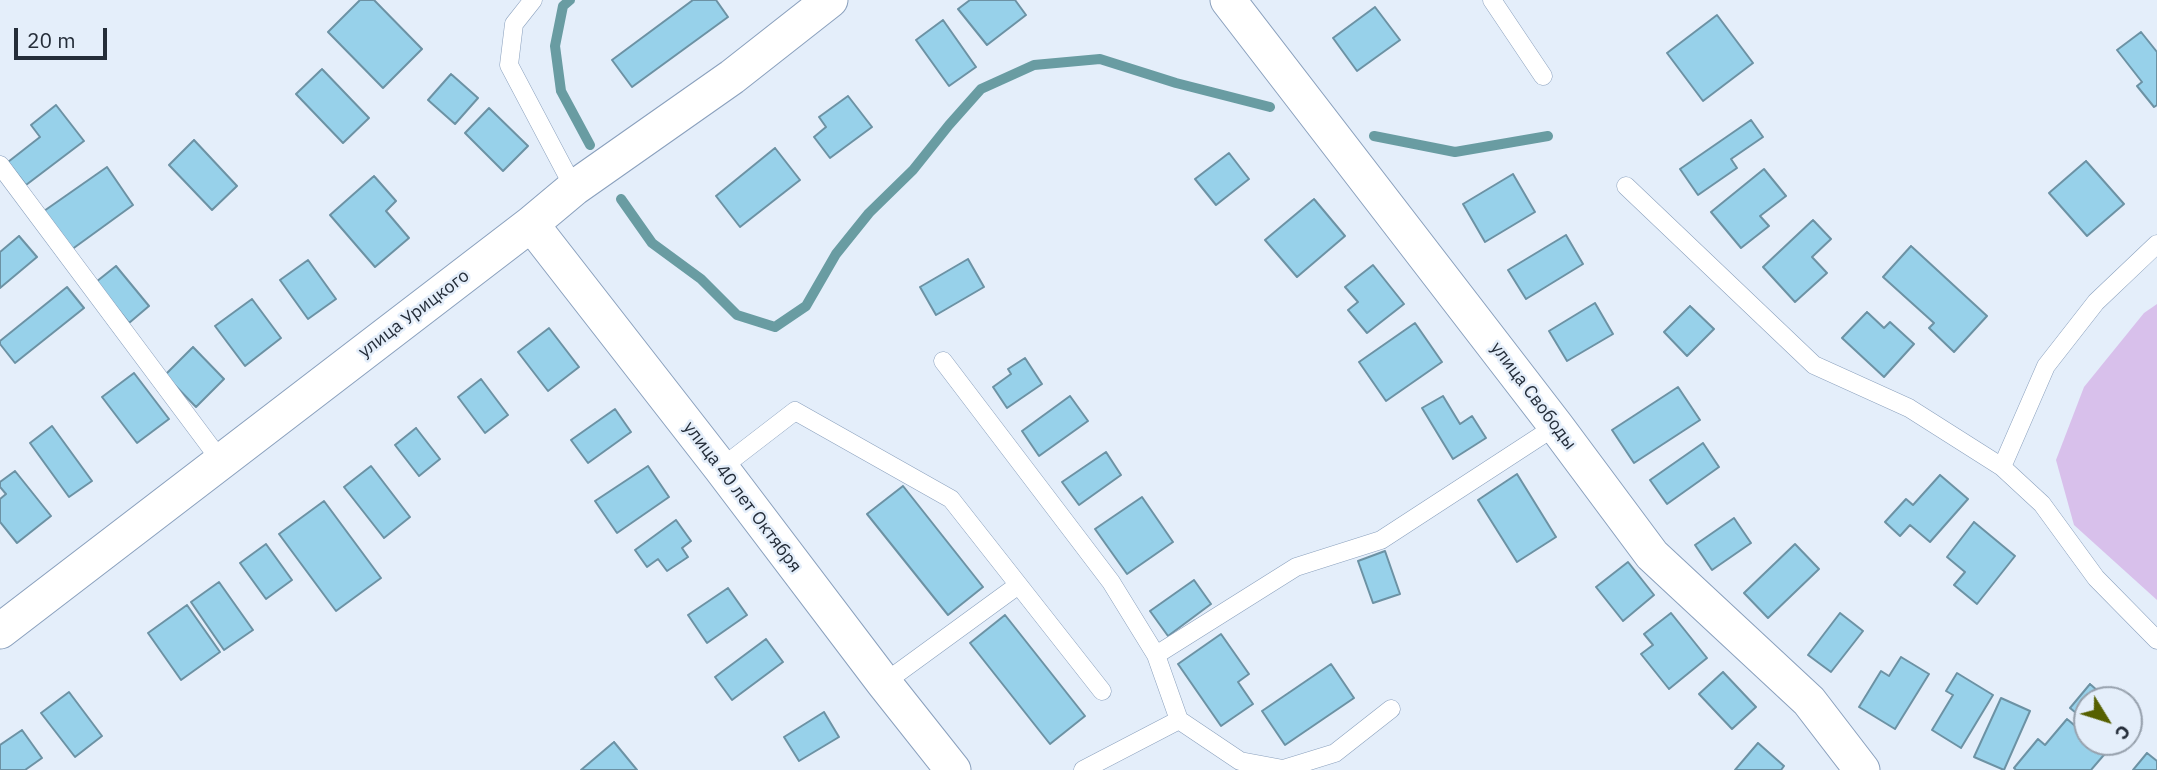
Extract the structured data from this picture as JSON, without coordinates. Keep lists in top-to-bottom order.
{
  "streets": {
    "street": ["улица Урицкого", "улица Свободы", "улица 40 лет Октября"]
  },
  "crossings": [
    ["улица Урицкого", "улица 40 лет Октября"]
  ],
  "scale_bar": "20 m",
  "north": "bottom right"
}
